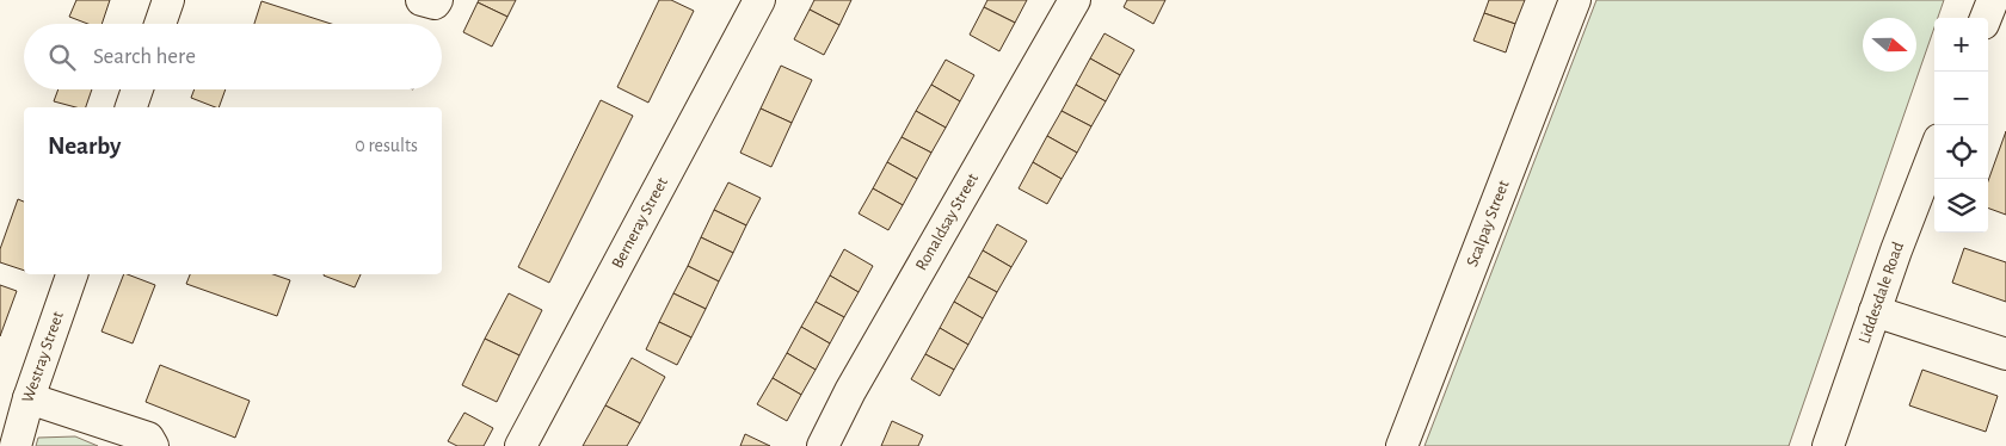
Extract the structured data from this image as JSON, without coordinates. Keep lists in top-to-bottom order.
{
  "streets": {
    "street": [
      "Ronaldsay Street",
      "Berneray Street",
      "Scalpay Street",
      "Liddesdale Road",
      "Westray Street"
    ]
  },
  "north": "right",
  "page": {
    "map_buttons": ["+", "−"],
    "search": "Search here",
    "heading": ["Nearby", "0 results"]
  }
}
